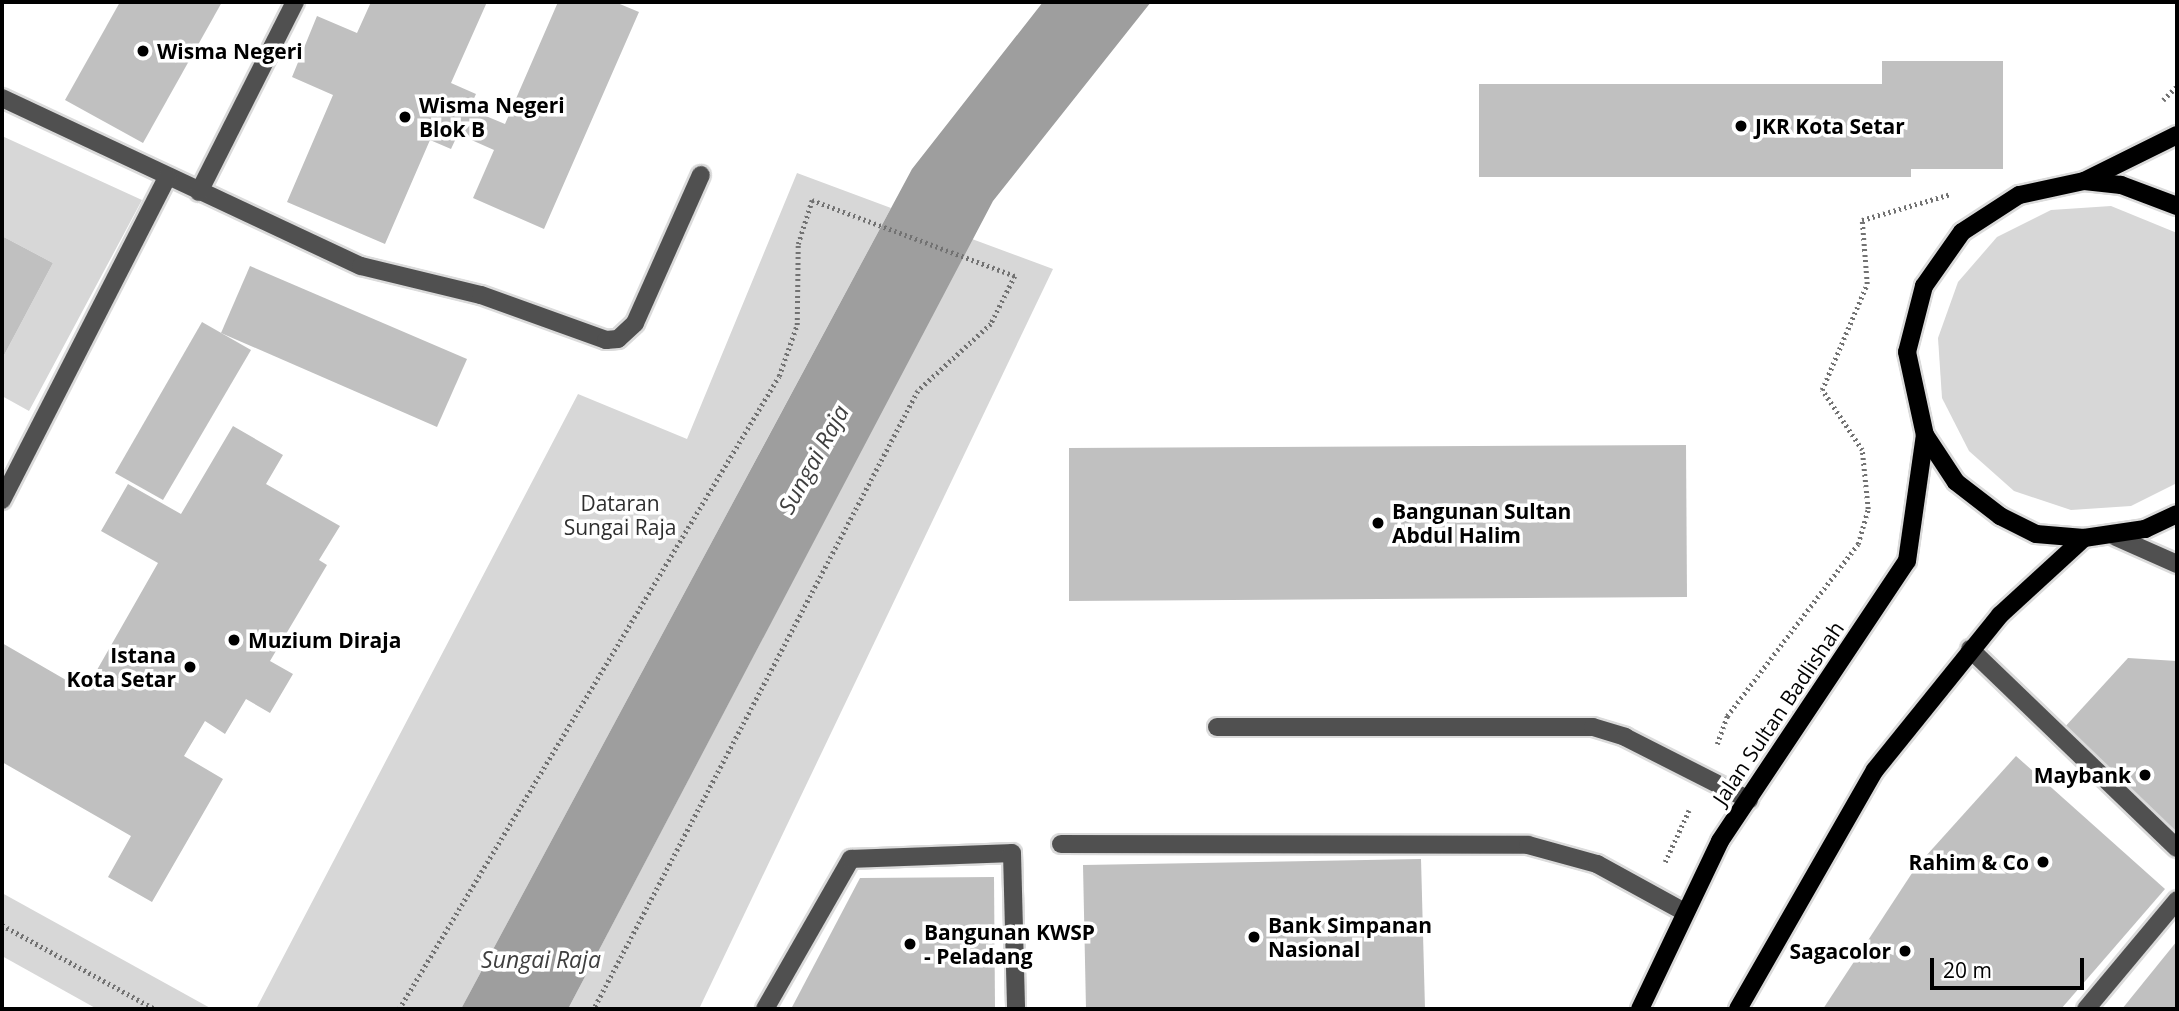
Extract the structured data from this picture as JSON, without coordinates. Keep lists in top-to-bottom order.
{
  "streets": {
    "main road": ["Jalan Sultan Badlishah"]
  },
  "water": ["Sungai Raja"],
  "parks": ["Dataran Sungai Raja"],
  "places": [
    "Wisma Negeri",
    "Wisma Negeri Blok B",
    "JKR Kota Setar",
    "Bangunan Sultan Abdul Halim",
    "Muzium Diraja",
    "Istana Kota Setar",
    "Maybank",
    "Rahim & Co",
    "Bank Simpanan Nasional",
    "Bangunan KWSP - Peladang",
    "Sagacolor"
  ],
  "scale_bar": "20 m"
}
